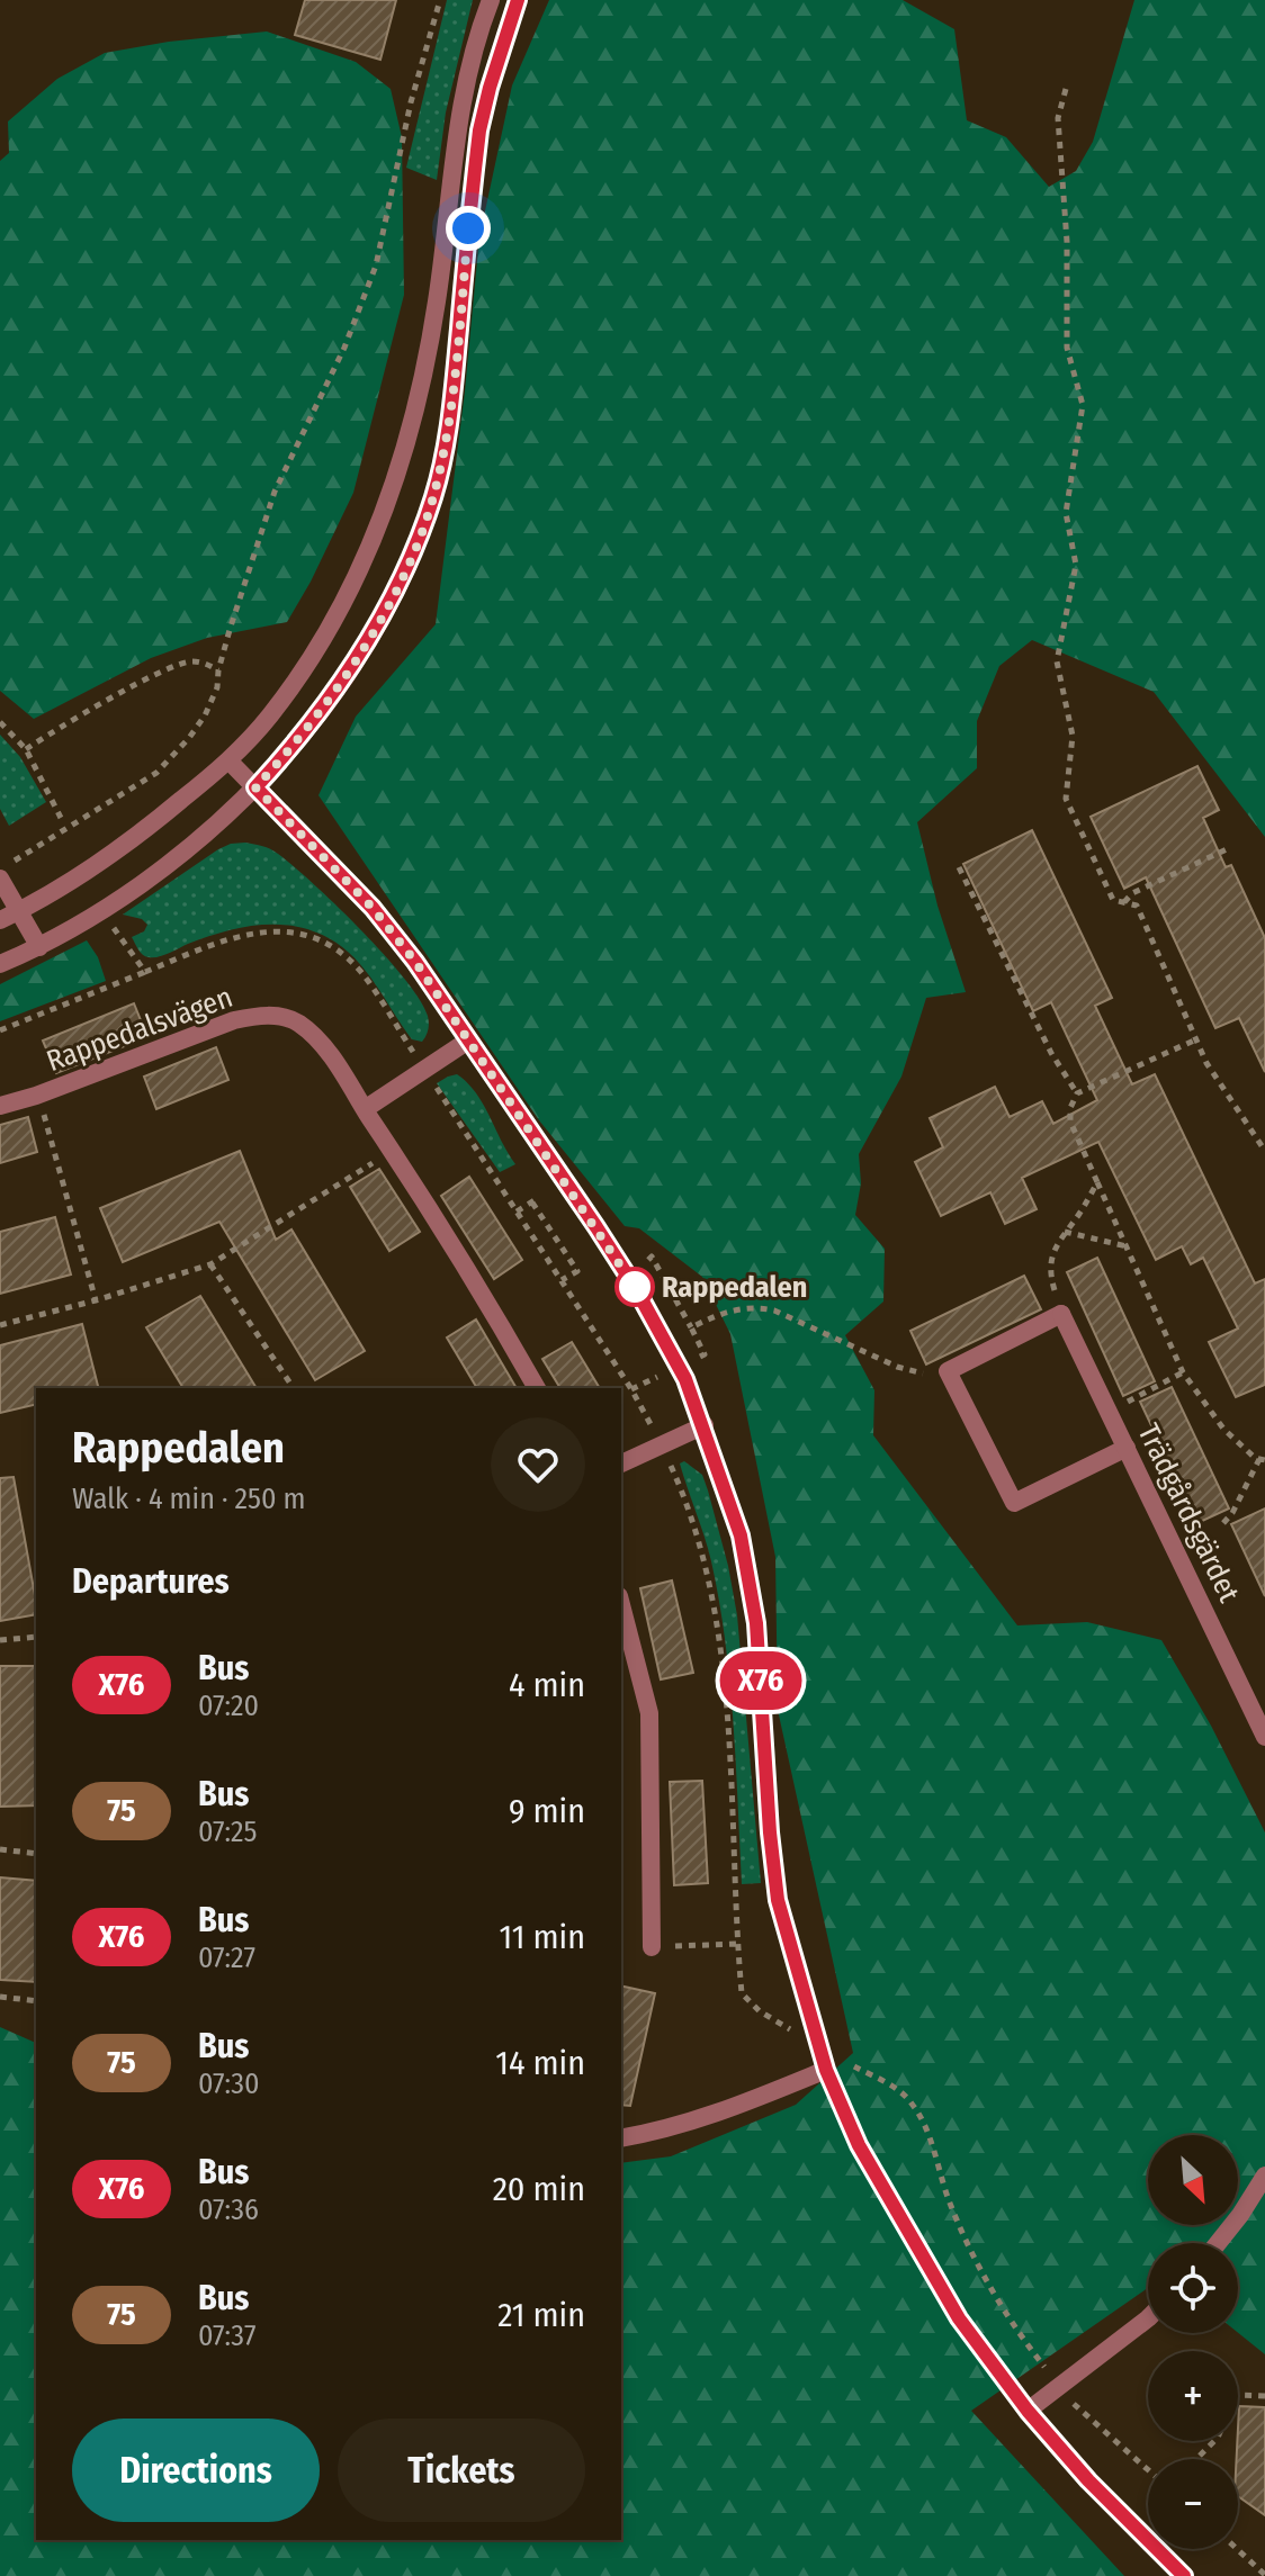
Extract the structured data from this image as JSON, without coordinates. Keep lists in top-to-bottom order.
{
  "streets": {
    "street": ["Rappedalsvägen", "Trädgårdsgärdet"]
  },
  "places": ["Rappedalen"],
  "lines": ["bus line X76"],
  "north": "bottom right",
  "page": {
    "on_map": "X76",
    "heading": [
      ["Rappedalen", "Walk · 4 min · 250 m"],
      "Departures"
    ],
    "list": [
      {
        "mark": "X76",
        "name": "Bus",
        "note": "07:20",
        "value": "4 min"
      },
      {
        "mark": "75",
        "name": "Bus",
        "note": "07:25",
        "value": "9 min"
      },
      {
        "mark": "X76",
        "name": "Bus",
        "note": "07:27",
        "value": "11 min"
      },
      {
        "mark": "75",
        "name": "Bus",
        "note": "07:30",
        "value": "14 min"
      },
      {
        "mark": "X76",
        "name": "Bus",
        "note": "07:36",
        "value": "20 min"
      },
      {
        "mark": "75",
        "name": "Bus",
        "note": "07:37",
        "value": "21 min"
      }
    ],
    "map_buttons": ["+", "−"],
    "buttons": ["Directions", "Tickets"]
  }
}
